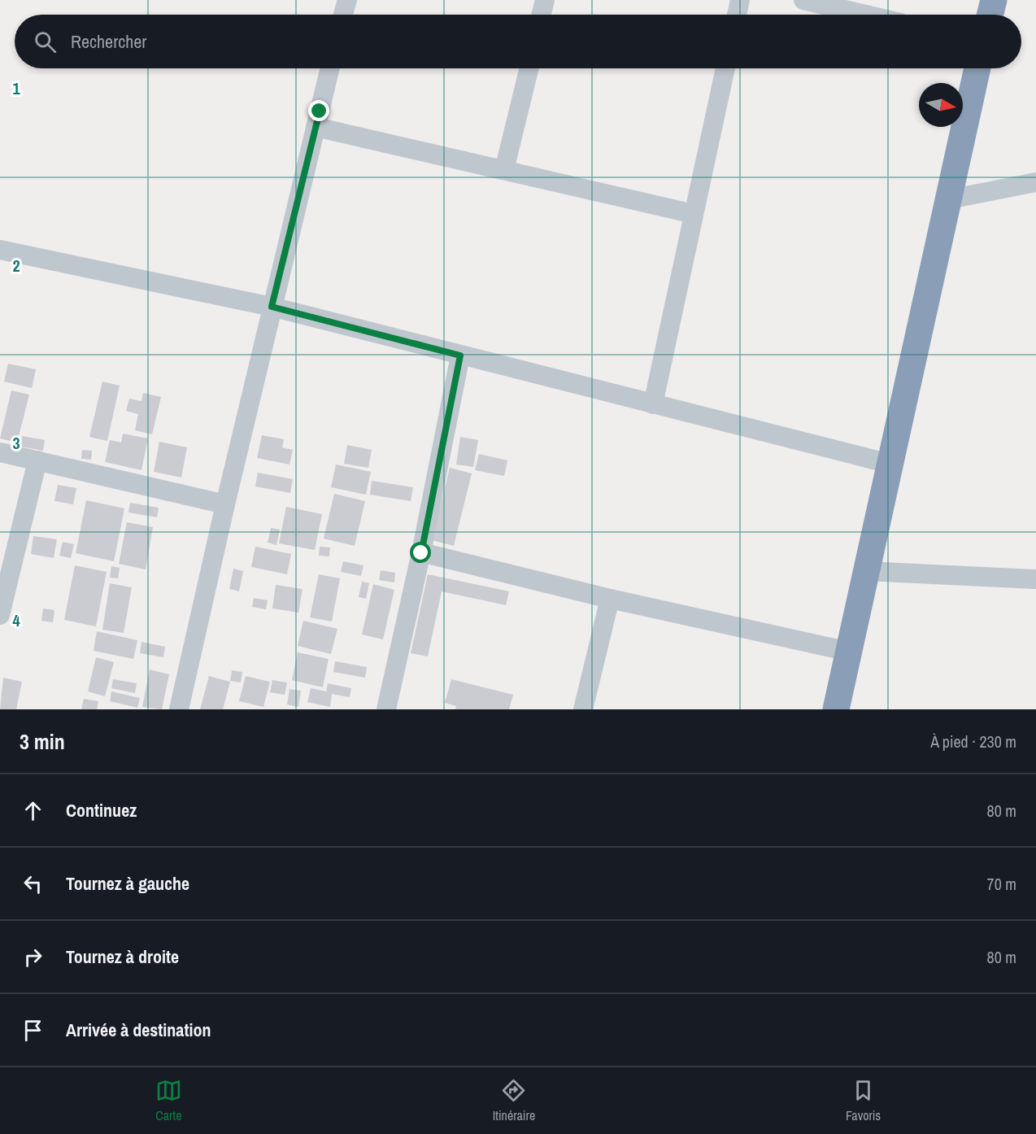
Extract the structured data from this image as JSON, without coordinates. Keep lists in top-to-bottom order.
{
  "north": "right",
  "page": {
    "search": "Rechercher",
    "heading": ["3 min", "À pied · 230 m"],
    "list": [
      ["Continuez", "80 m"],
      ["Tournez à gauche", "70 m"],
      ["Tournez à droite", "80 m"],
      "Arrivée à destination"
    ],
    "nav": ["Carte", "Itinéraire", "Favoris"]
  },
  "grid": {
    "rows": [
      "1",
      "2",
      "3",
      "4"
    ]
  }
}
